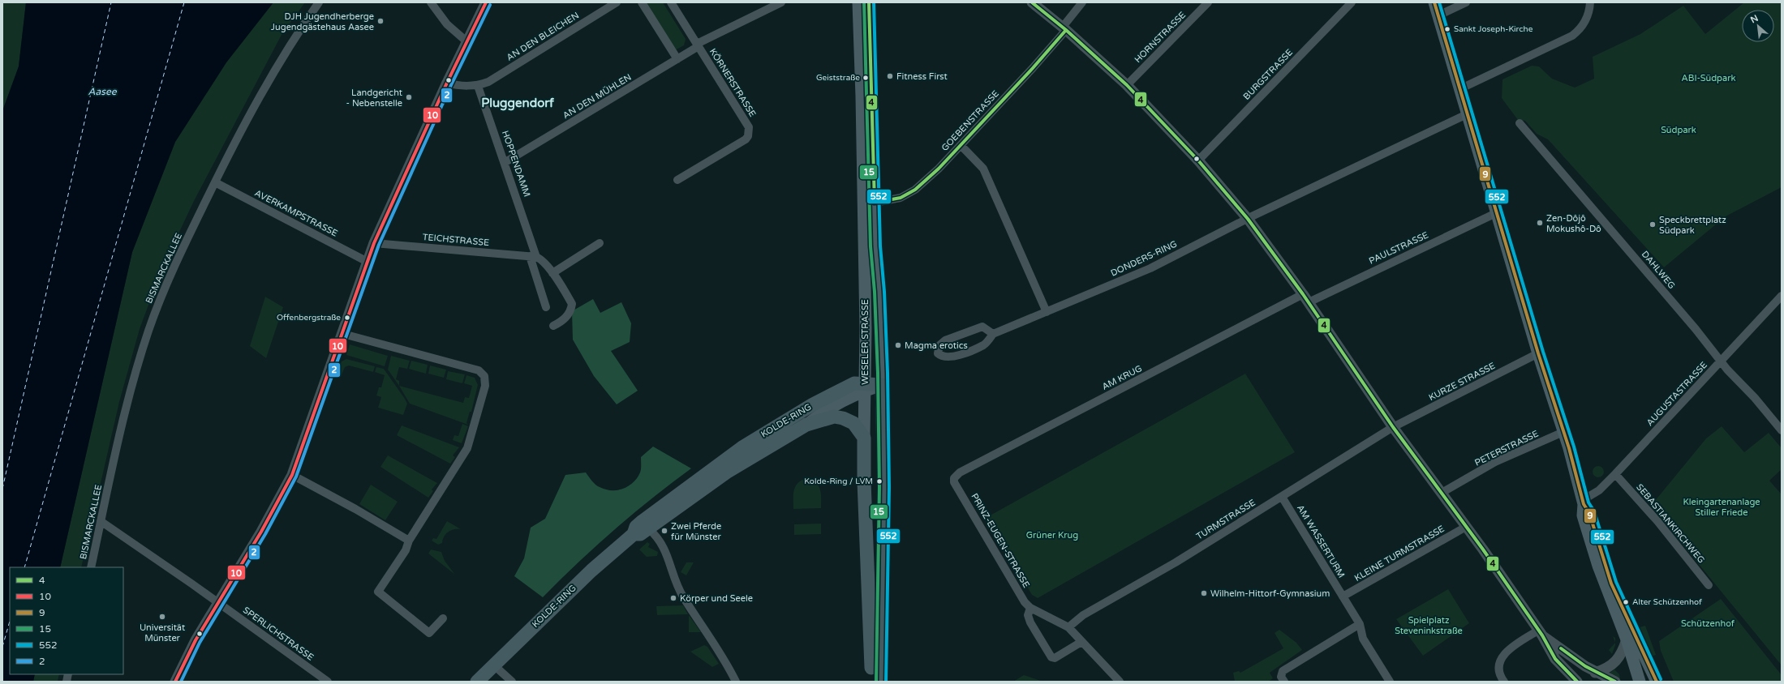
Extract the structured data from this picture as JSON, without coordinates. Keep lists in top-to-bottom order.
{
  "streets": {
    "main road": ["WESELER STRASSE", "KOLDE-RING"],
    "street": [
      "AN DEN BLEICHEN",
      "HORNSTRASSE",
      "BURGSTRASSE",
      "KÖRNERSTRASSE",
      "AN DEN MÜHLEN",
      "GOEBENSTRASSE",
      "HOPPENDAMM",
      "AVERKAMPSTRASSE",
      "TEICHSTRASSE",
      "PAULSTRASSE",
      "DONDERS-RING",
      "BISMARCKALLEE",
      "DAHLWEG",
      "AM KRUG",
      "KURZE STRASSE",
      "AUGUSTASTRASSE",
      "PETERSTRASSE",
      "TURMSTRASSE",
      "SEBASTIANKIRCHWEG",
      "PRINZ-EUGEN-STRASSE",
      "AM WASSERTURM",
      "KLEINE TURMSTRASSE",
      "SPERLICHSTRASSE"
    ]
  },
  "crossings": [
    ["AN DEN BLEICHEN", "HOPPENDAMM"],
    ["KÖRNERSTRASSE", "AN DEN MÜHLEN"],
    ["AN DEN MÜHLEN", "HOPPENDAMM"],
    ["GOEBENSTRASSE", "WESELER STRASSE"],
    ["HOPPENDAMM", "TEICHSTRASSE"],
    ["AVERKAMPSTRASSE", "BISMARCKALLEE"],
    ["PAULSTRASSE", "AM KRUG"],
    ["BISMARCKALLEE", "SPERLICHSTRASSE"],
    ["DAHLWEG", "AUGUSTASTRASSE"],
    ["WESELER STRASSE", "KOLDE-RING"],
    ["AM KRUG", "PRINZ-EUGEN-STRASSE"],
    ["KURZE STRASSE", "TURMSTRASSE"],
    ["AUGUSTASTRASSE", "SEBASTIANKIRCHWEG"],
    ["TURMSTRASSE", "PRINZ-EUGEN-STRASSE"],
    ["TURMSTRASSE", "AM WASSERTURM"],
    ["AM WASSERTURM", "KLEINE TURMSTRASSE"]
  ],
  "districts": ["Pluggendorf"],
  "water": ["Aasee"],
  "parks": [
    "ABI-Südpark",
    "Südpark",
    "Kleingartenanlage Stiller Friede",
    "Grüner Krug",
    "Spielplatz Steveninkstraße",
    "Schützenhof"
  ],
  "places": [
    "DJH Jugendherberge Jugendgästehaus Aasee",
    "Sankt Joseph-Kirche",
    "Fitness First",
    "Geiststraße",
    "Landgericht - Nebenstelle",
    "Zen-Dôjô Mokushô-Dô",
    "Speckbrettplatz Südpark",
    "Offenbergstraße",
    "Magma erotics",
    "Kolde-Ring / LVM",
    "Zwei Pferde für Münster",
    "Wilhelm-Hittorf-Gymnasium",
    "Körper und Seele",
    "Alter Schützenhof",
    "Universität Münster"
  ],
  "lines": [
    "transit line 4",
    "transit line 10",
    "transit line 9",
    "transit line 15",
    "transit line 552",
    "transit line 2"
  ],
  "legend": [
    "4",
    "10",
    "9",
    "15",
    "552",
    "2"
  ],
  "north": "top left"
}
